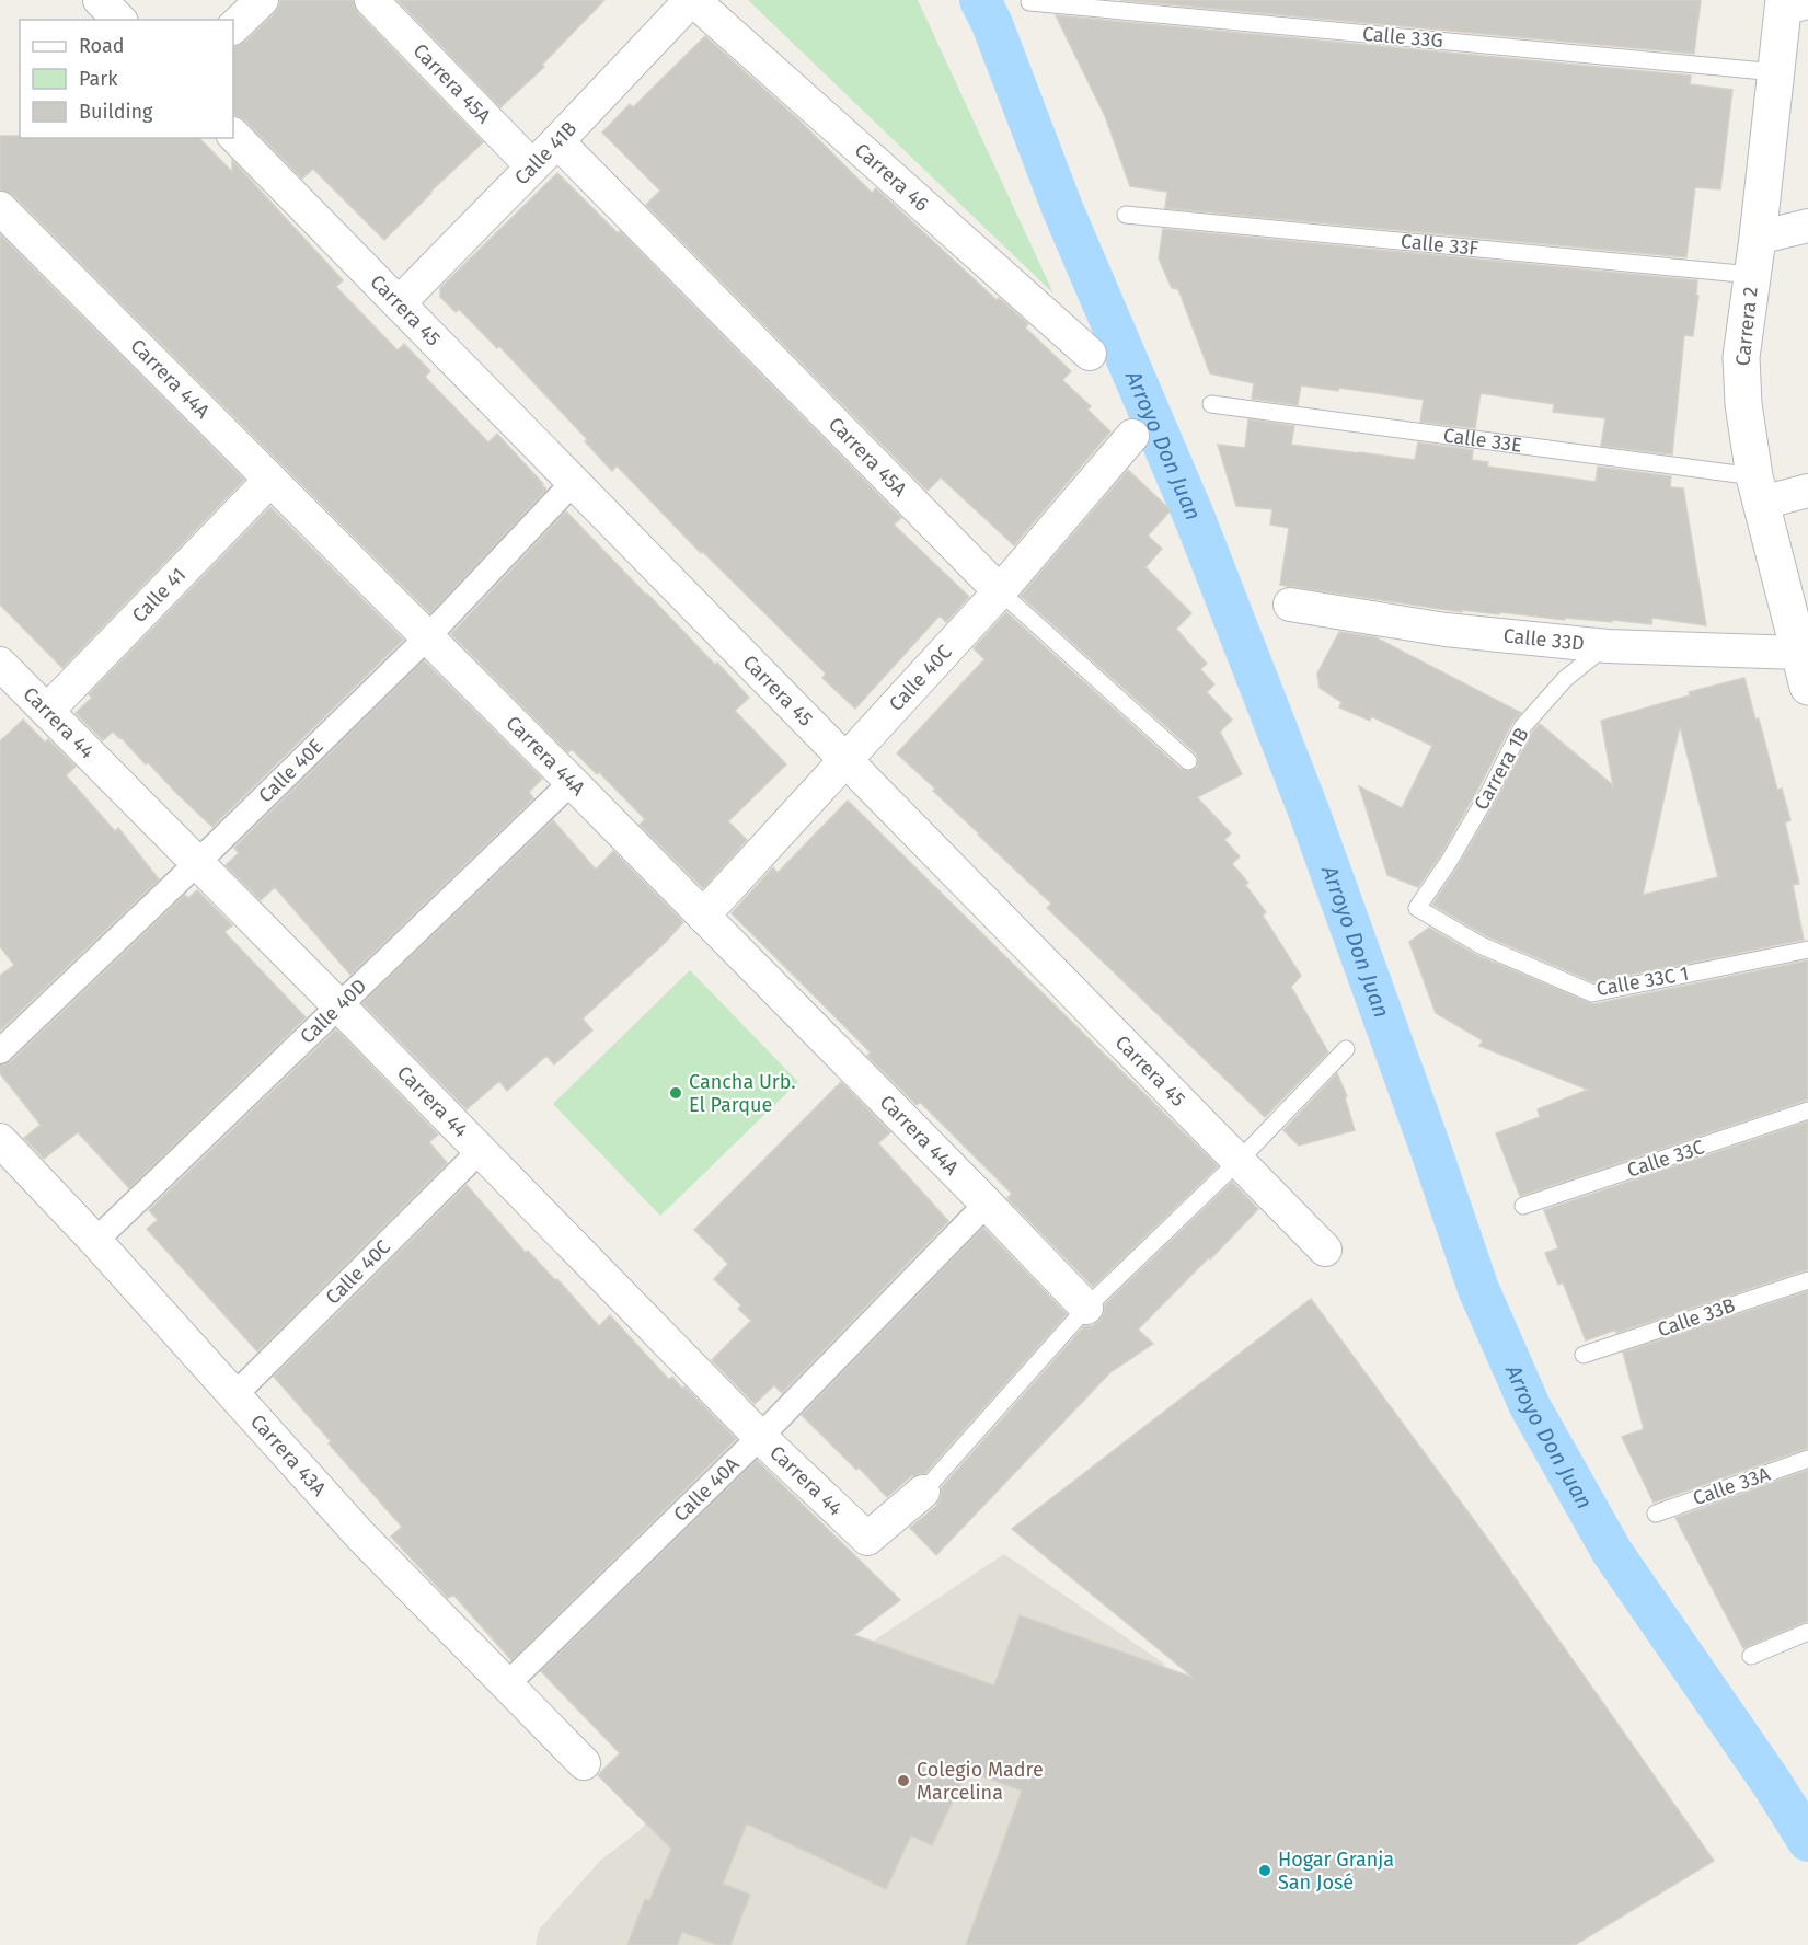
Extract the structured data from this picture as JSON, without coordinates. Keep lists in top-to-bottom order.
{
  "streets": {
    "street": [
      "Carrera 45A",
      "Calle 41B",
      "Carrera 46",
      "Carrera 45",
      "Carrera 2",
      "Carrera 44A",
      "Calle 33E",
      "Calle 41",
      "Calle 33D",
      "Calle 40C",
      "Carrera 44",
      "Calle 40E",
      "Calle 40D",
      "Carrera 43A",
      "Calle 40A"
    ],
    "lane": [
      "Calle 33G",
      "Calle 33F",
      "Carrera 1B",
      "Calle 33C 1",
      "Calle 33C",
      "Calle 33B",
      "Calle 33A"
    ]
  },
  "crossings": [
    ["Calle 33G", "Carrera 2"],
    ["Carrera 45A", "Calle 41B"],
    ["Carrera 45A", "Calle 40C"],
    ["Calle 41B", "Carrera 46"],
    ["Calle 41B", "Carrera 45"],
    ["Calle 33F", "Carrera 2"],
    ["Carrera 45", "Calle 40C"],
    ["Carrera 45", "Calle 40E"],
    ["Carrera 2", "Calle 33E"],
    ["Carrera 2", "Calle 33D"],
    ["Carrera 44A", "Calle 41"],
    ["Carrera 44A", "Calle 40C"],
    ["Carrera 44A", "Calle 40E"],
    ["Carrera 44A", "Calle 40D"],
    ["Carrera 44A", "Calle 40A"],
    ["Calle 41", "Carrera 44"],
    ["Calle 33D", "Carrera 1B"],
    ["Calle 40C", "Carrera 44"],
    ["Calle 40C", "Carrera 43A"],
    ["Carrera 44", "Calle 40E"],
    ["Carrera 44", "Calle 40D"],
    ["Carrera 44", "Calle 40A"],
    ["Carrera 1B", "Calle 33C 1"],
    ["Calle 40D", "Carrera 43A"],
    ["Carrera 43A", "Calle 40A"]
  ],
  "water": ["Arroyo Don Juan"],
  "places": ["Cancha Urb. El Parque", "Colegio Madre Marcelina", "Hogar Granja San José"],
  "legend": ["Road", "Park", "Building"]
}
